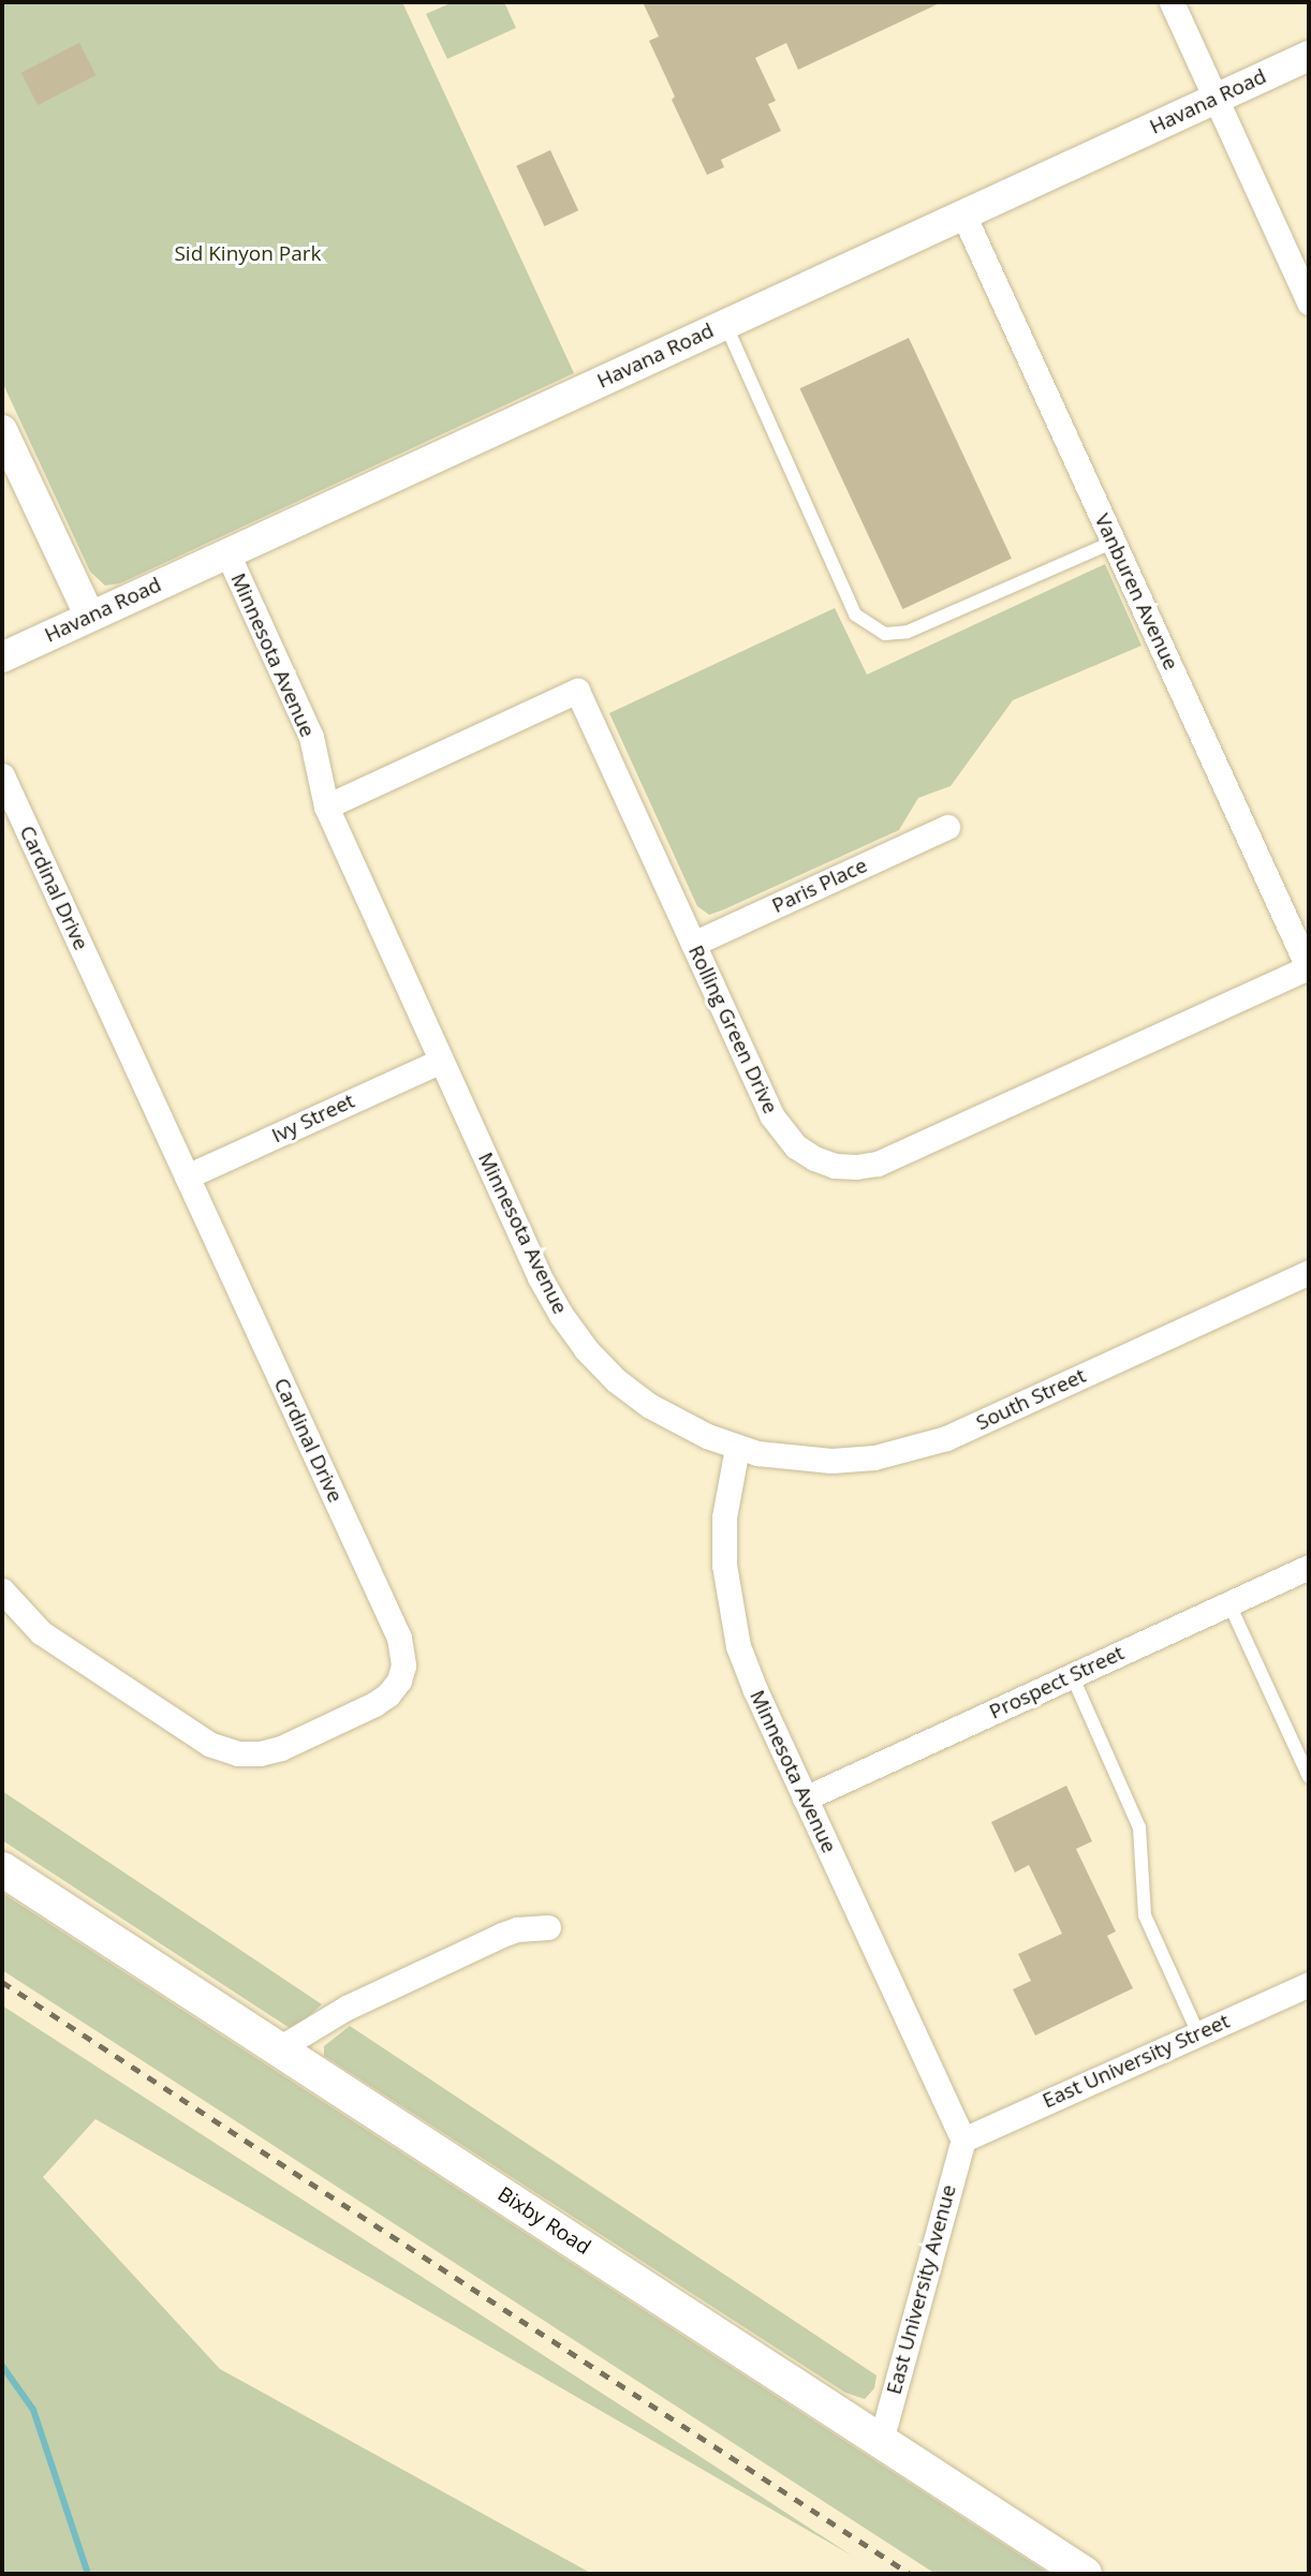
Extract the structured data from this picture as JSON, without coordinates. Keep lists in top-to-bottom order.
{
  "streets": {
    "main road": ["Bixby Road"],
    "street": [
      "Havana Road",
      "Vanburen Avenue",
      "Minnesota Avenue",
      "Paris Place",
      "Cardinal Drive",
      "Rolling Green Drive",
      "Ivy Street",
      "South Street",
      "Prospect Street",
      "East University Street",
      "East University Avenue"
    ]
  },
  "crossings": [
    ["Havana Road", "Vanburen Avenue"],
    ["Havana Road", "Minnesota Avenue"],
    ["Vanburen Avenue", "Rolling Green Drive"],
    ["Minnesota Avenue", "Rolling Green Drive"],
    ["Minnesota Avenue", "Ivy Street"],
    ["Minnesota Avenue", "South Street"],
    ["Minnesota Avenue", "Prospect Street"],
    ["Minnesota Avenue", "East University Street"],
    ["Minnesota Avenue", "East University Avenue"],
    ["Paris Place", "Rolling Green Drive"],
    ["Cardinal Drive", "Ivy Street"],
    ["East University Street", "East University Avenue"],
    ["Bixby Road", "East University Avenue"]
  ],
  "parks": ["Sid Kinyon Park"]
}
